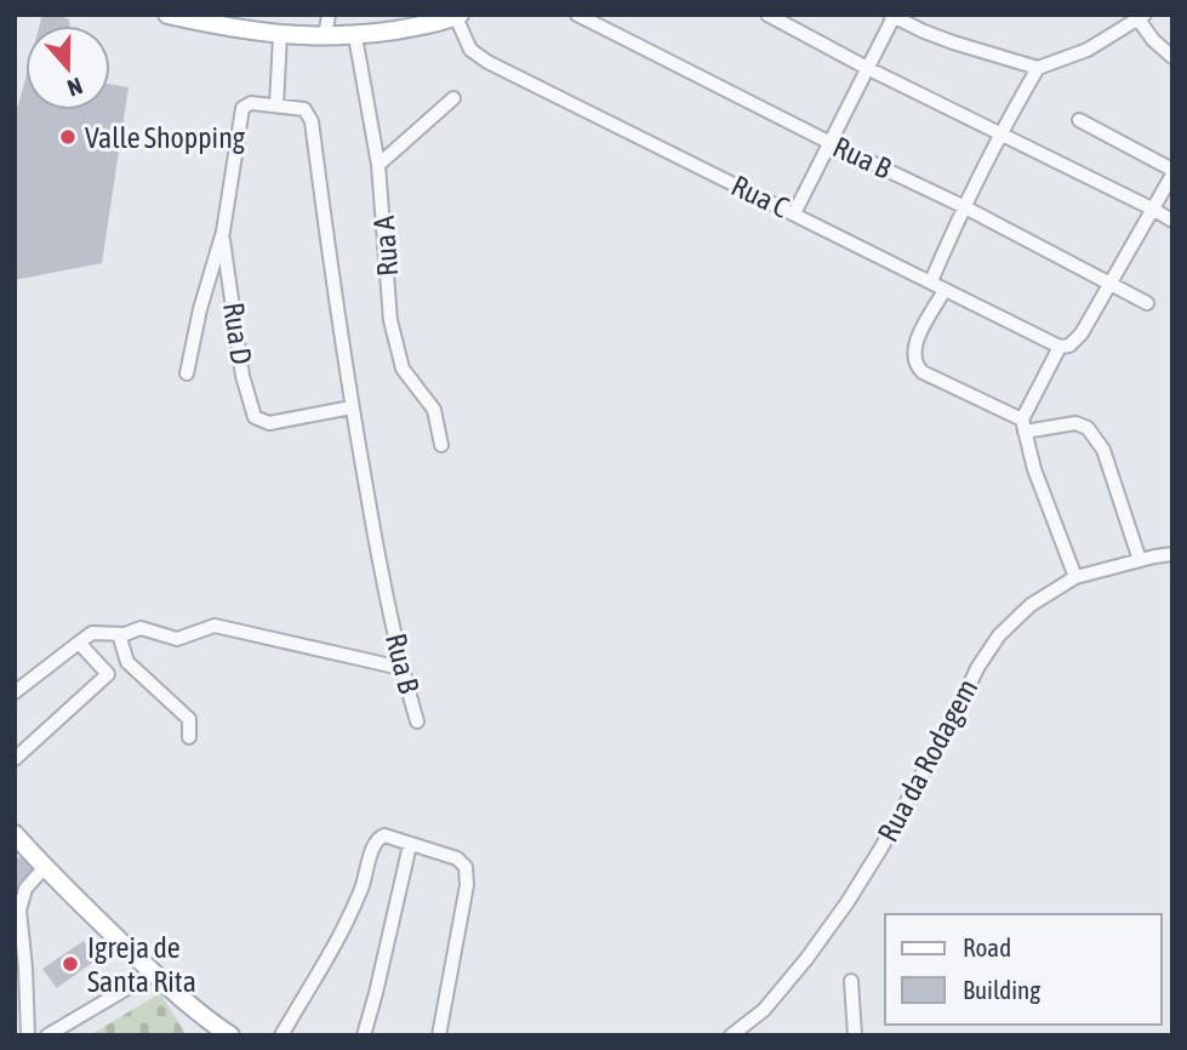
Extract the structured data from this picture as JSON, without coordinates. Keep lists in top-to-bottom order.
{
  "streets": {
    "street": [
      "Rua B",
      "Rua C",
      "Rua A",
      "Rua D",
      "Rua da Rodagem"
    ]
  },
  "crossings": [
    ["Rua B", "Rua D"]
  ],
  "places": ["Valle Shopping", "Igreja de Santa Rita"],
  "legend": ["Road", "Building"],
  "north": "bottom"
}
